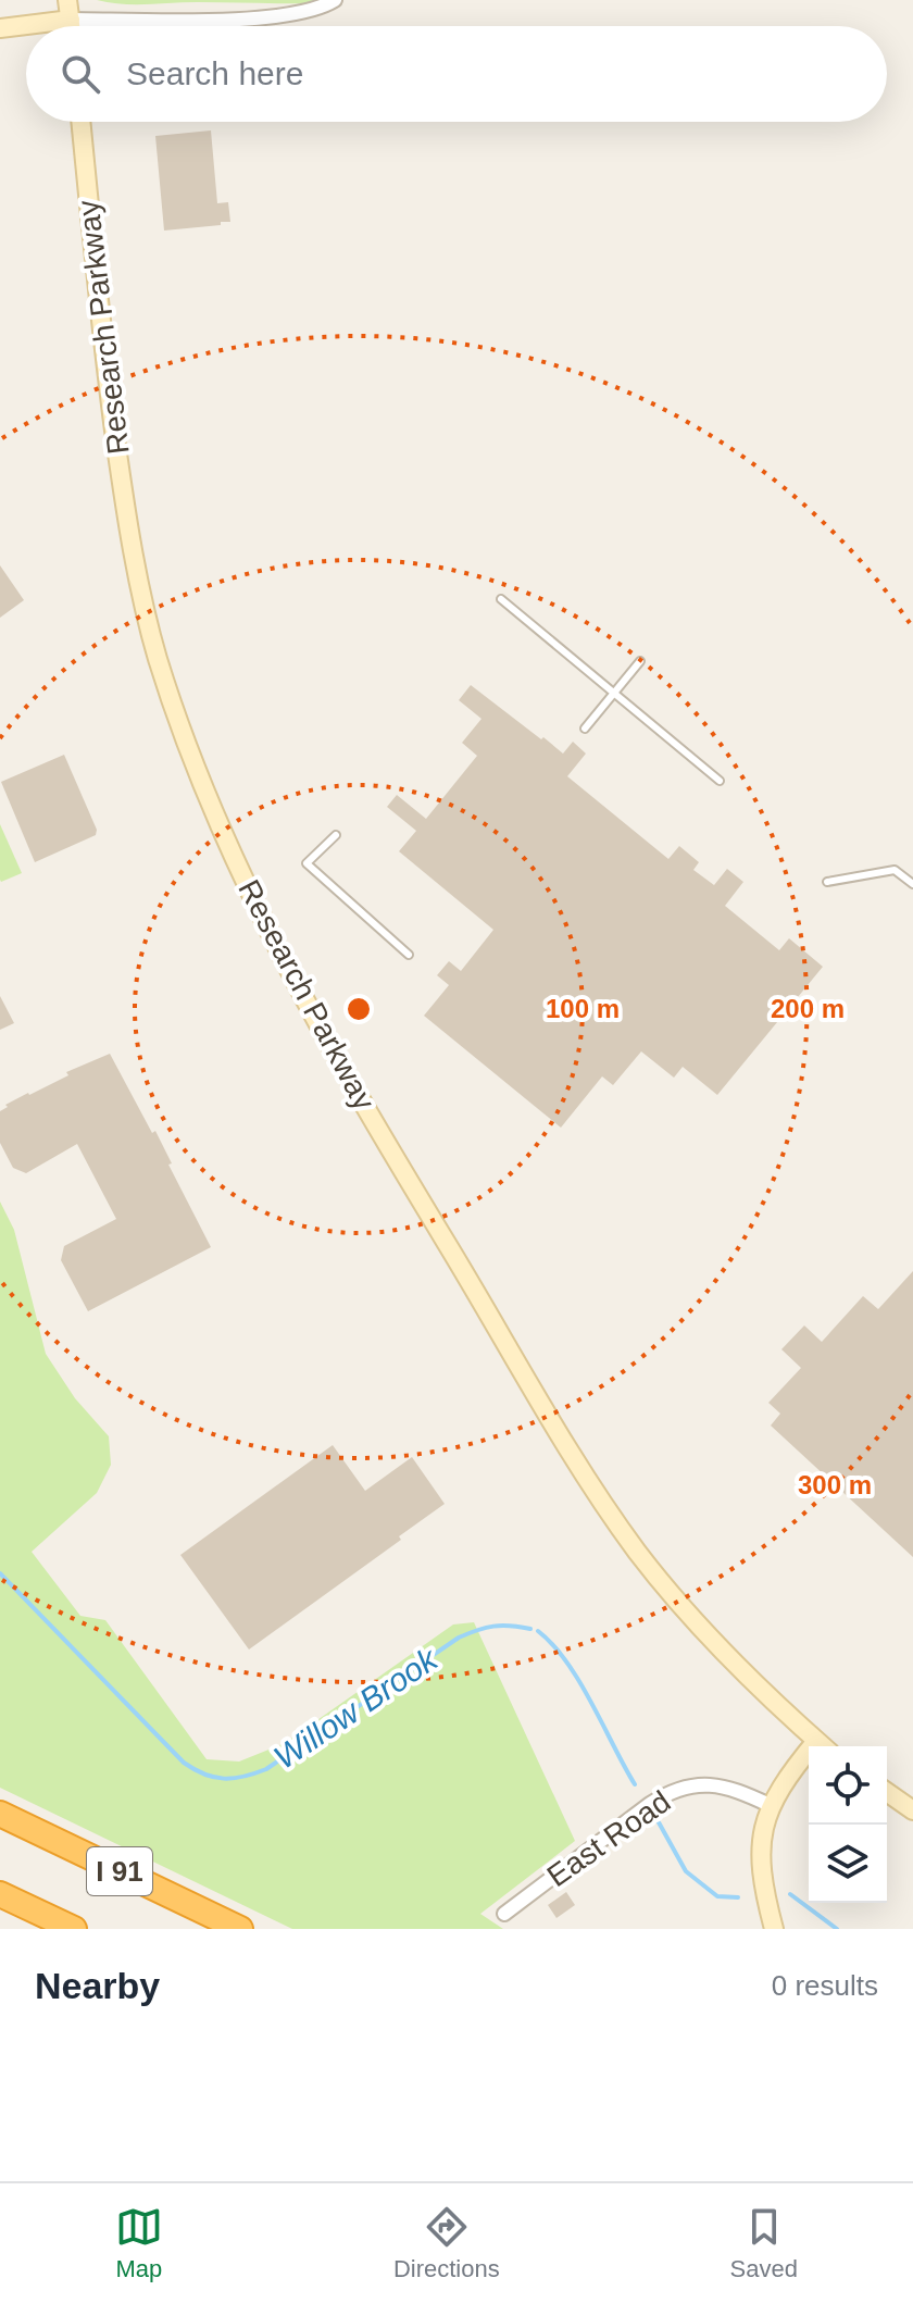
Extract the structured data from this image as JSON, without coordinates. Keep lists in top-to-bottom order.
{
  "streets": {
    "highway": ["I 91"],
    "main road": ["Research Parkway"],
    "street": ["East Road"]
  },
  "water": ["Willow Brook"],
  "page": {
    "search": "Search here",
    "heading": ["Nearby", "0 results"],
    "nav": ["Map", "Directions", "Saved"]
  },
  "rings": ["100 m", "200 m", "300 m"]
}
